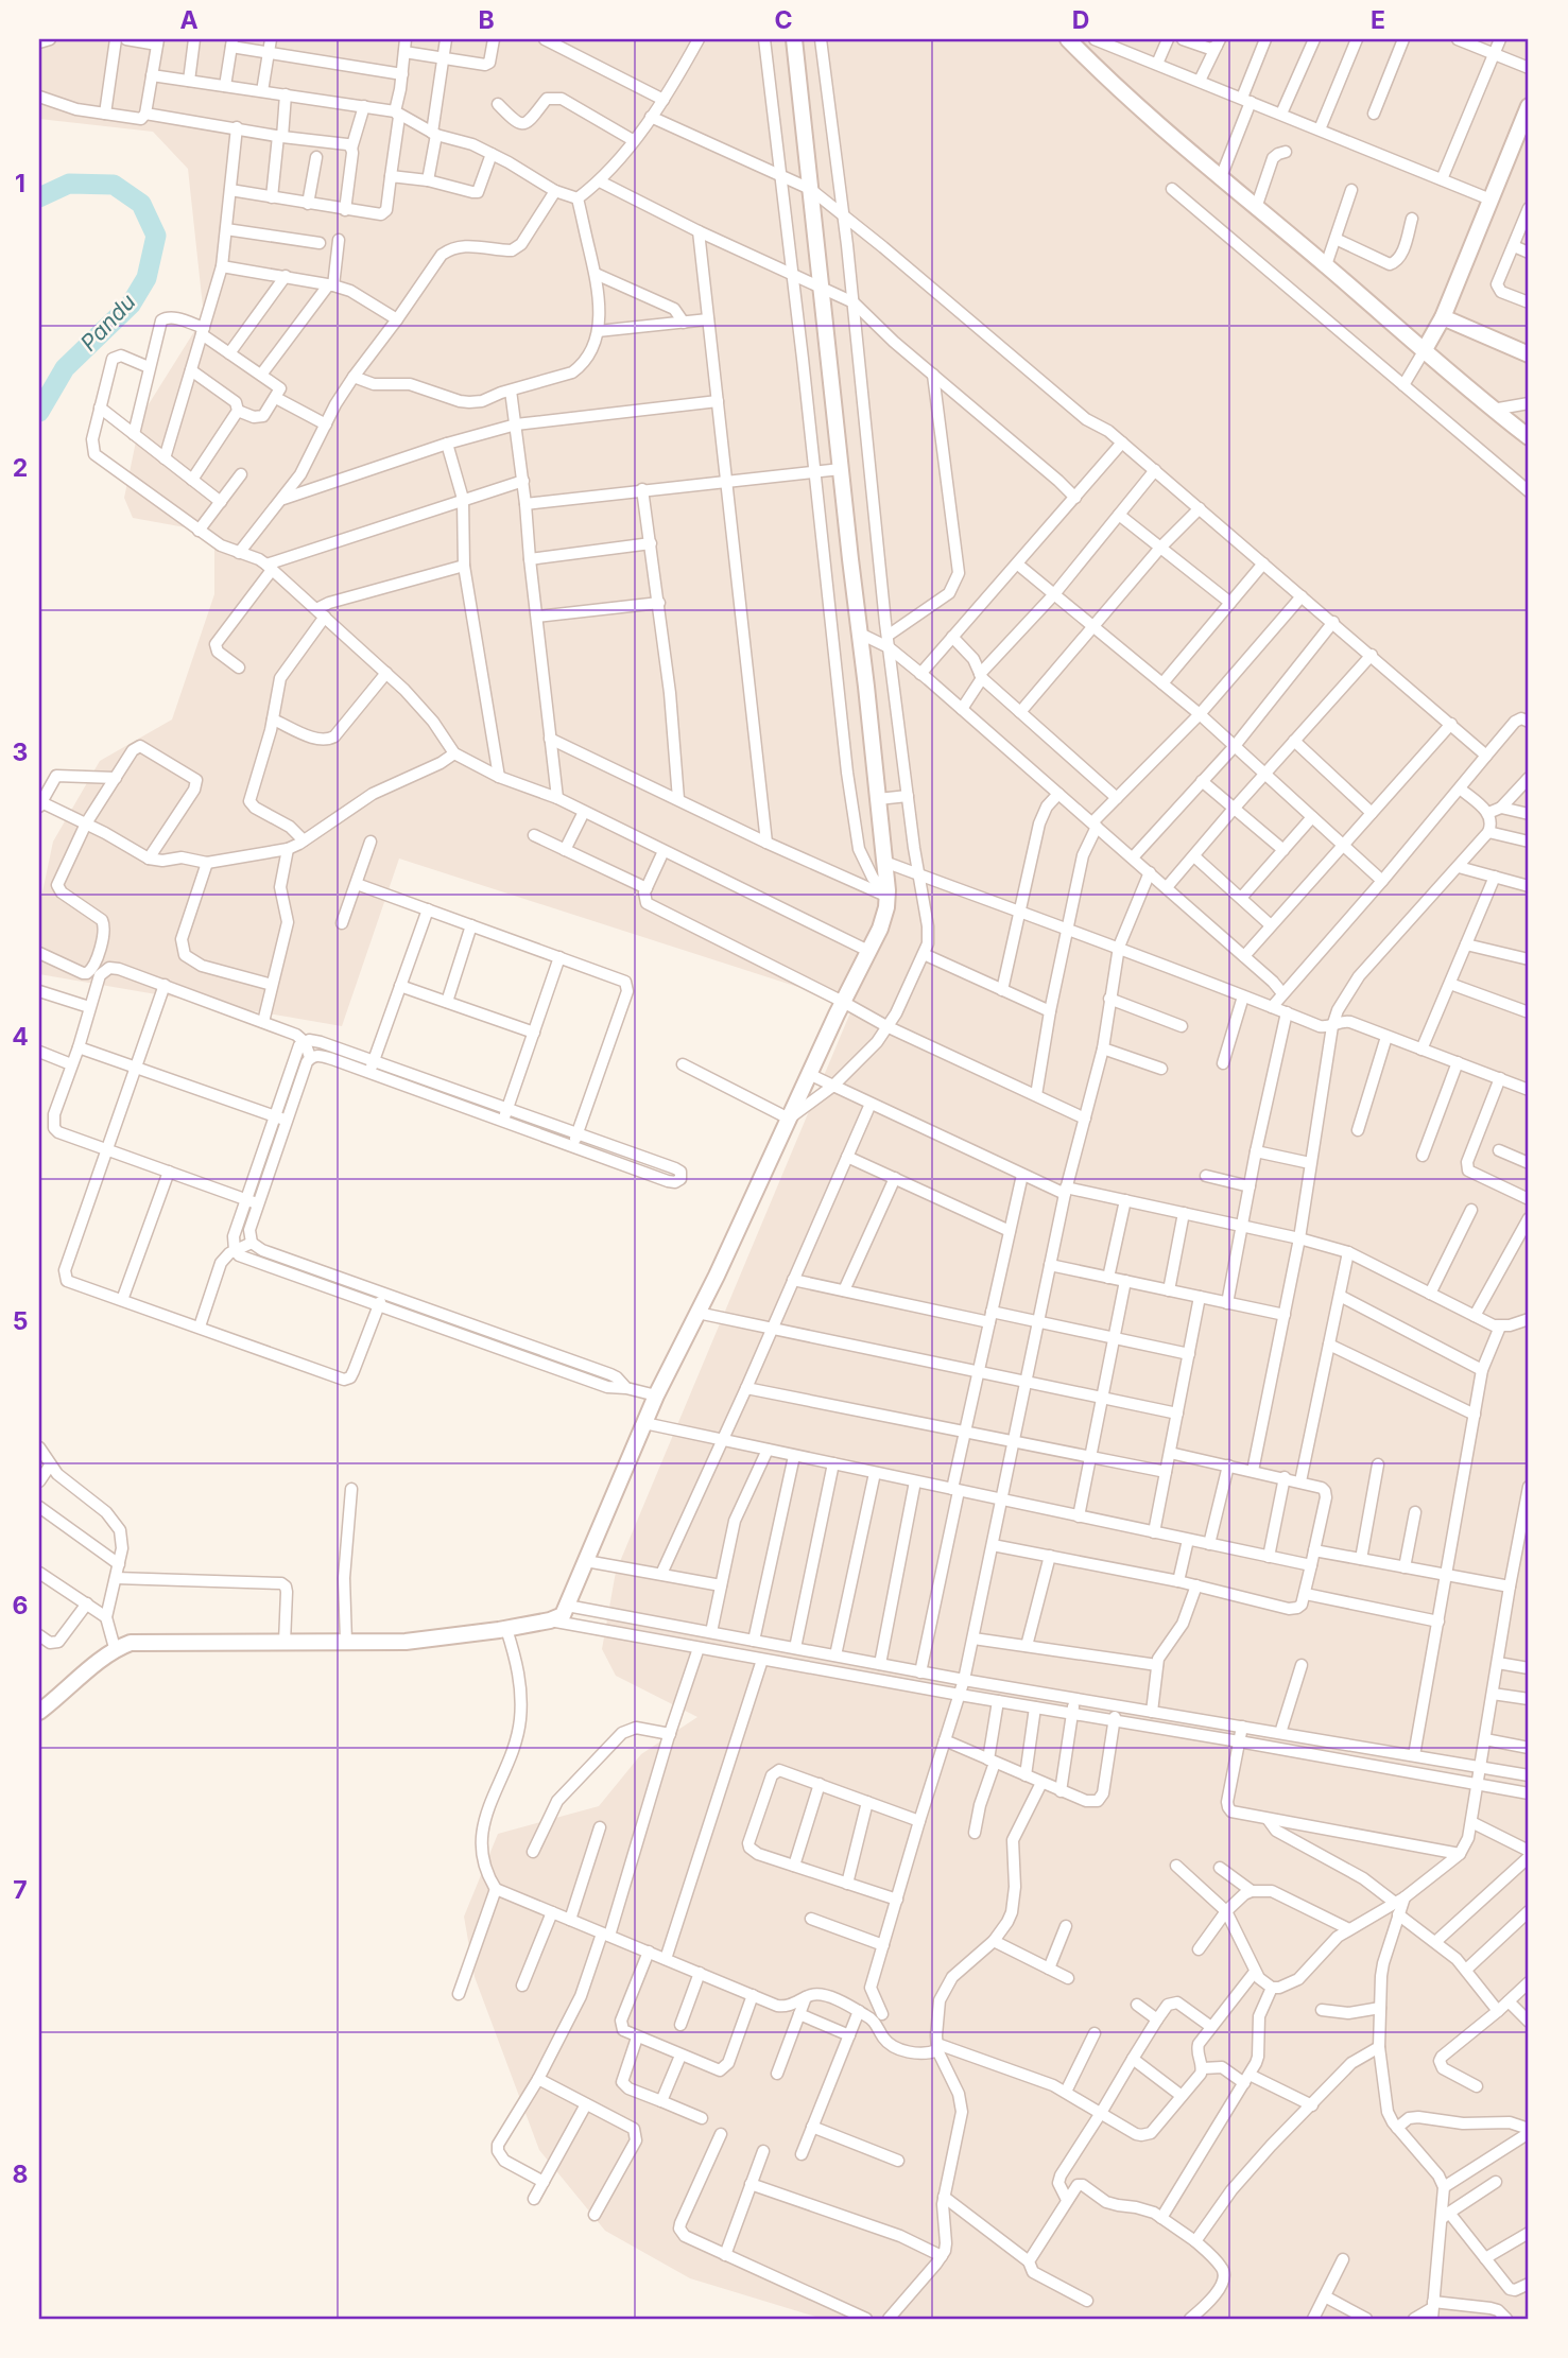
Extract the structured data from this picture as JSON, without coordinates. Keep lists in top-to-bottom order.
{
  "water": ["Pandu"],
  "grid": {
    "columns": [
      "A",
      "B",
      "C",
      "D",
      "E"
    ],
    "rows": [
      "1",
      "2",
      "3",
      "4",
      "5",
      "6",
      "7",
      "8"
    ]
  }
}
